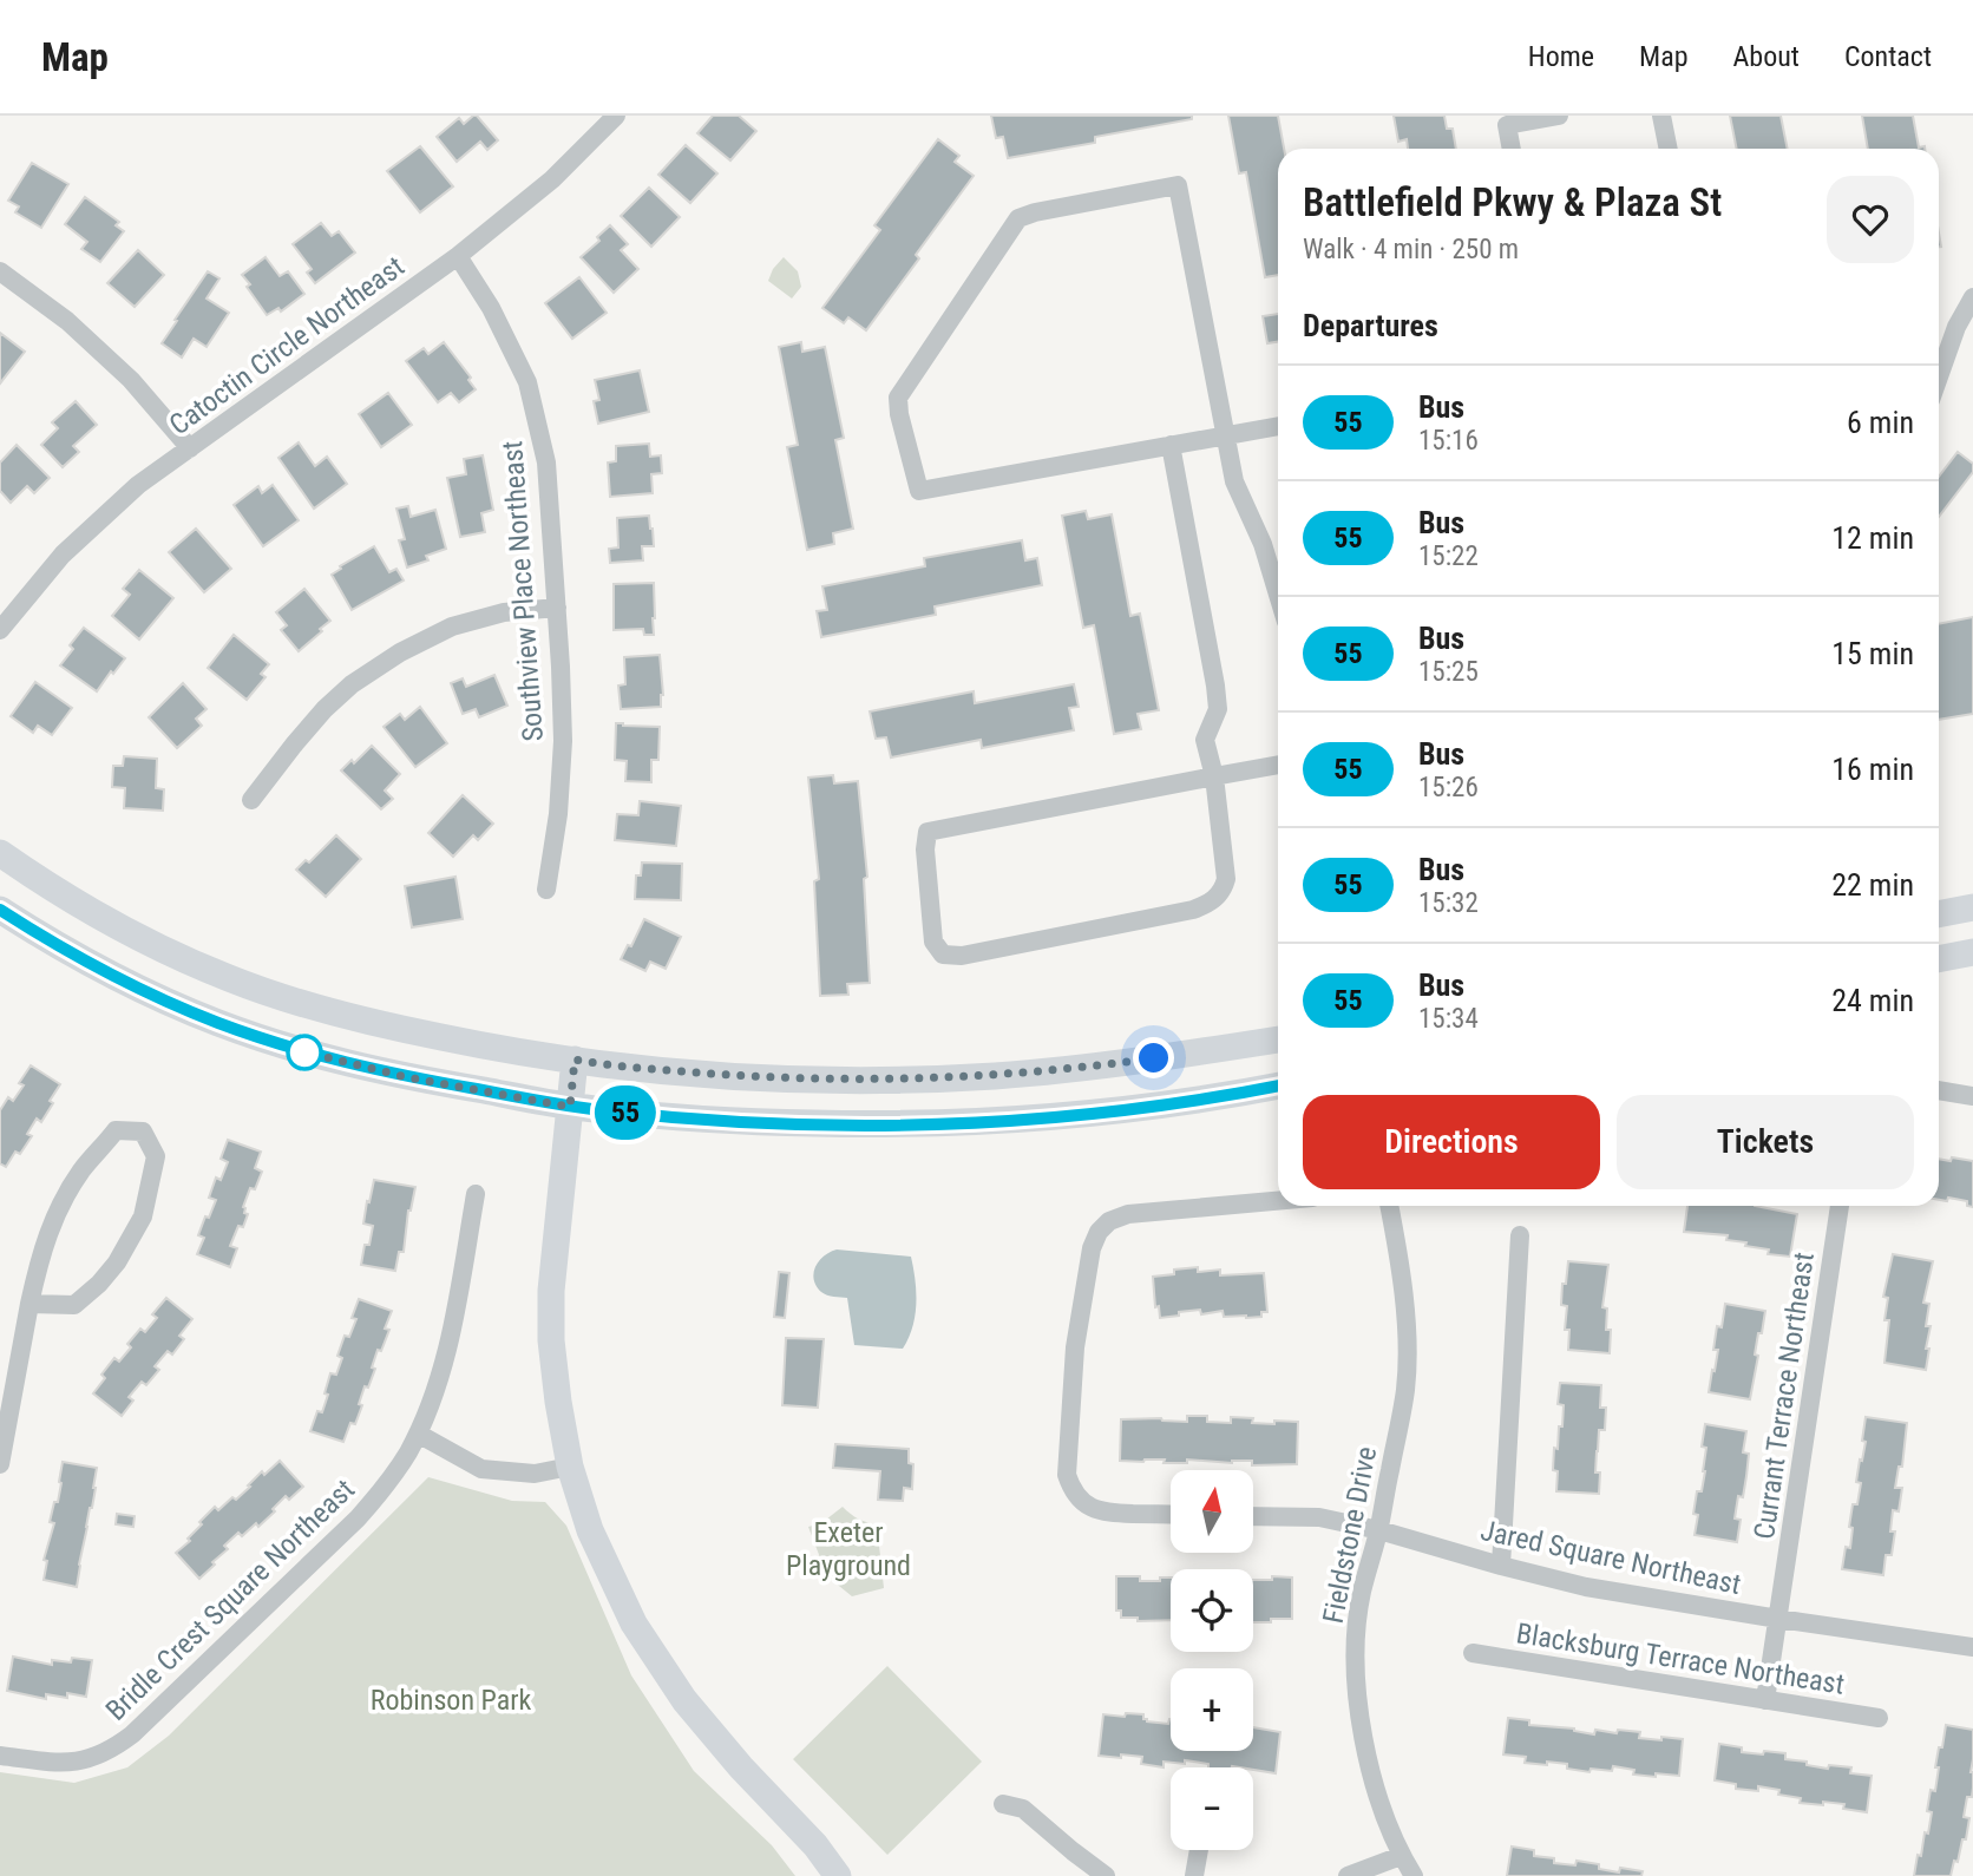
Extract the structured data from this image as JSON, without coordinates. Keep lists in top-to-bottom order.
{
  "streets": {
    "street": [
      "Catoctin Circle Northeast",
      "Southview Place Northeast",
      "Currant Terrace Northeast",
      "Fieldstone Drive",
      "Jared Square Northeast",
      "Bridle Crest Square Northeast",
      "Blacksburg Terrace Northeast"
    ]
  },
  "crossings": [
    ["Catoctin Circle Northeast", "Southview Place Northeast"],
    ["Currant Terrace Northeast", "Jared Square Northeast"],
    ["Currant Terrace Northeast", "Blacksburg Terrace Northeast"],
    ["Fieldstone Drive", "Jared Square Northeast"]
  ],
  "parks": ["Exeter Playground", "Robinson Park"],
  "lines": ["bus line 55"],
  "north": "top",
  "page": {
    "header": "Map",
    "nav": [
      "Home",
      "Map",
      "About",
      "Contact"
    ],
    "on_map": "55",
    "heading": [
      ["Battlefield Pkwy & Plaza St", "Walk · 4 min · 250 m"],
      "Departures"
    ],
    "list": [
      {
        "mark": "55",
        "name": "Bus",
        "note": "15:16",
        "value": "6 min"
      },
      {
        "mark": "55",
        "name": "Bus",
        "note": "15:22",
        "value": "12 min"
      },
      {
        "mark": "55",
        "name": "Bus",
        "note": "15:25",
        "value": "15 min"
      },
      {
        "mark": "55",
        "name": "Bus",
        "note": "15:26",
        "value": "16 min"
      },
      {
        "mark": "55",
        "name": "Bus",
        "note": "15:32",
        "value": "22 min"
      },
      {
        "mark": "55",
        "name": "Bus",
        "note": "15:34",
        "value": "24 min"
      }
    ],
    "buttons": ["Directions", "Tickets"],
    "map_buttons": ["+", "−"]
  }
}
